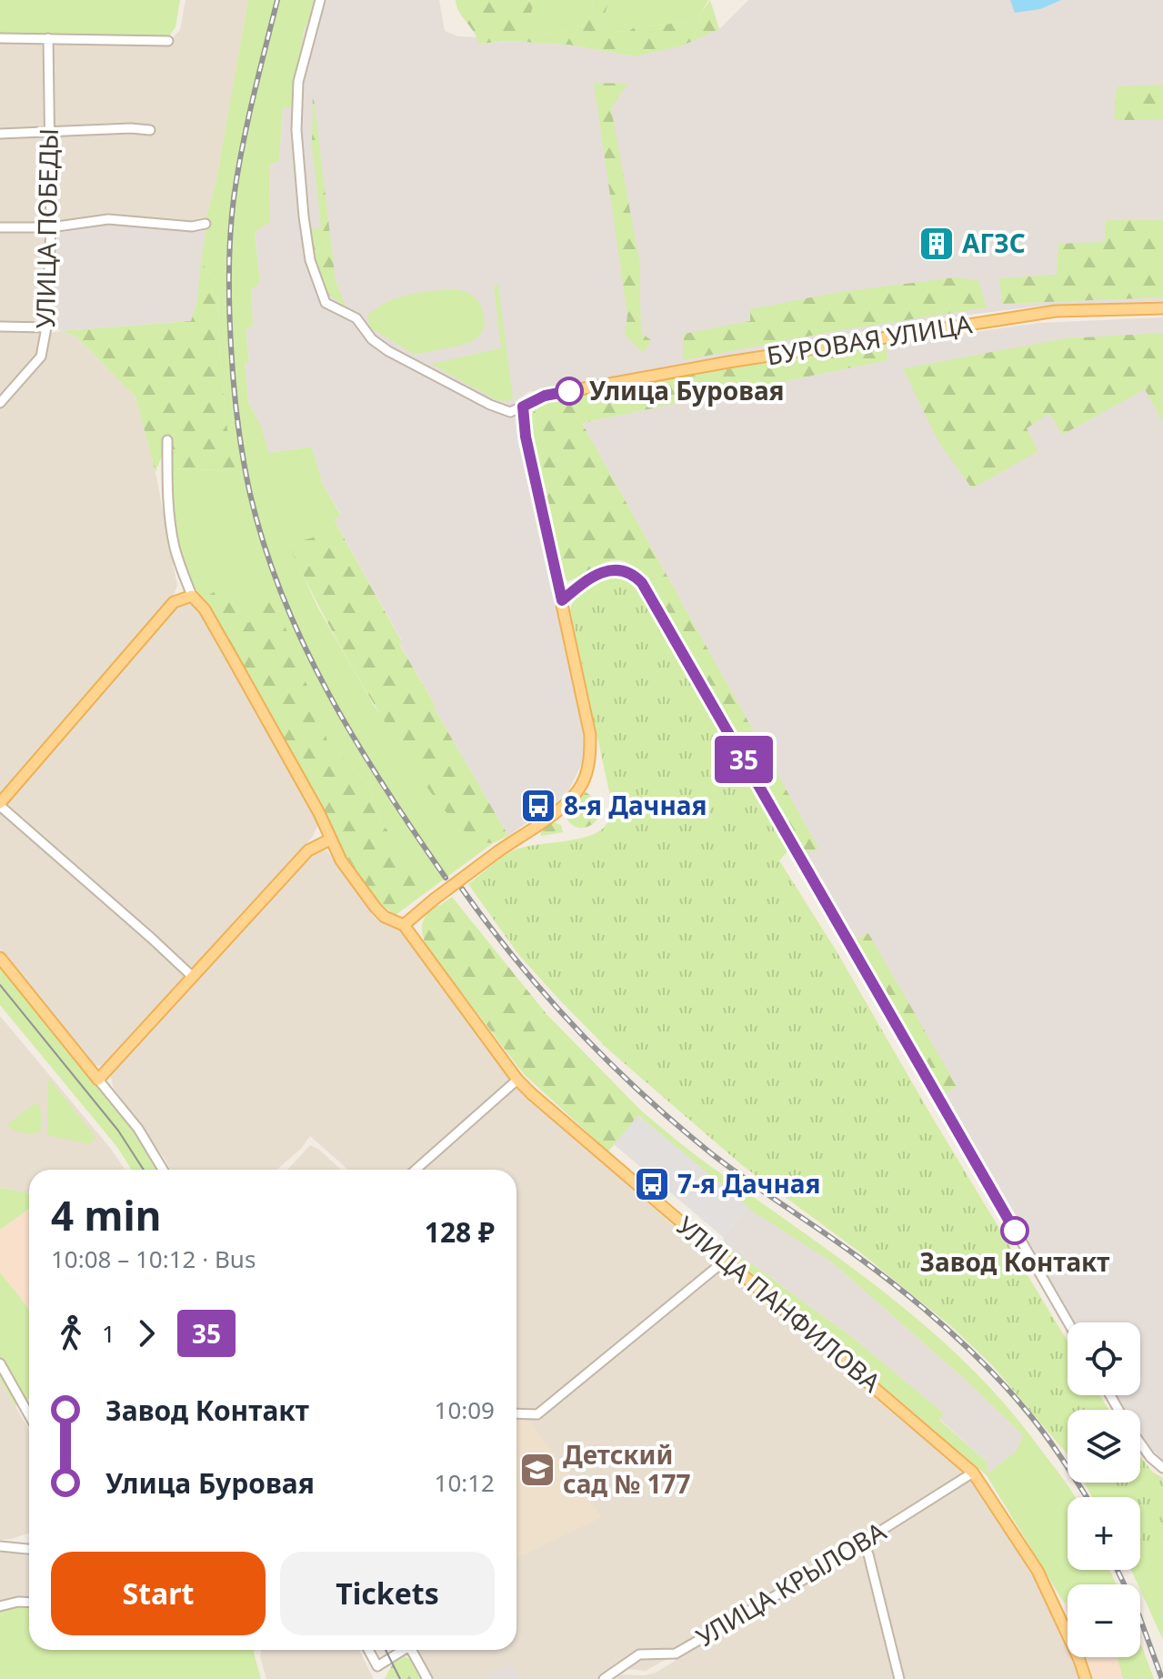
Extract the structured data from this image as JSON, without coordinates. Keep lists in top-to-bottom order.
{
  "streets": {
    "main road": ["БУРОВАЯ УЛИЦА", "УЛИЦА ПАНФИЛОВА"],
    "street": ["УЛИЦА ПОБЕДЫ", "УЛИЦА КРЫЛОВА"]
  },
  "crossings": [
    ["УЛИЦА ПАНФИЛОВА", "УЛИЦА КРЫЛОВА"]
  ],
  "places": {
    "building": ["АГЗС"],
    "other": ["Улица Буровая", "Завод Контакт"],
    "bus stop": ["8-я Дачная", "7-я Дачная"],
    "school or university": ["Детский сад № 177"]
  },
  "lines": ["bus line 35"],
  "page": {
    "on_map": "35",
    "heading": ["4 min", "10:08 – 10:12 · Bus", "128 ₽"],
    "legs": ["1", "35"],
    "map_buttons": ["+", "−"],
    "list": [
      {
        "name": "Завод Контакт",
        "value": "10:09"
      },
      {
        "name": "Улица Буровая",
        "value": "10:12"
      }
    ],
    "buttons": ["Start", "Tickets"]
  }
}
